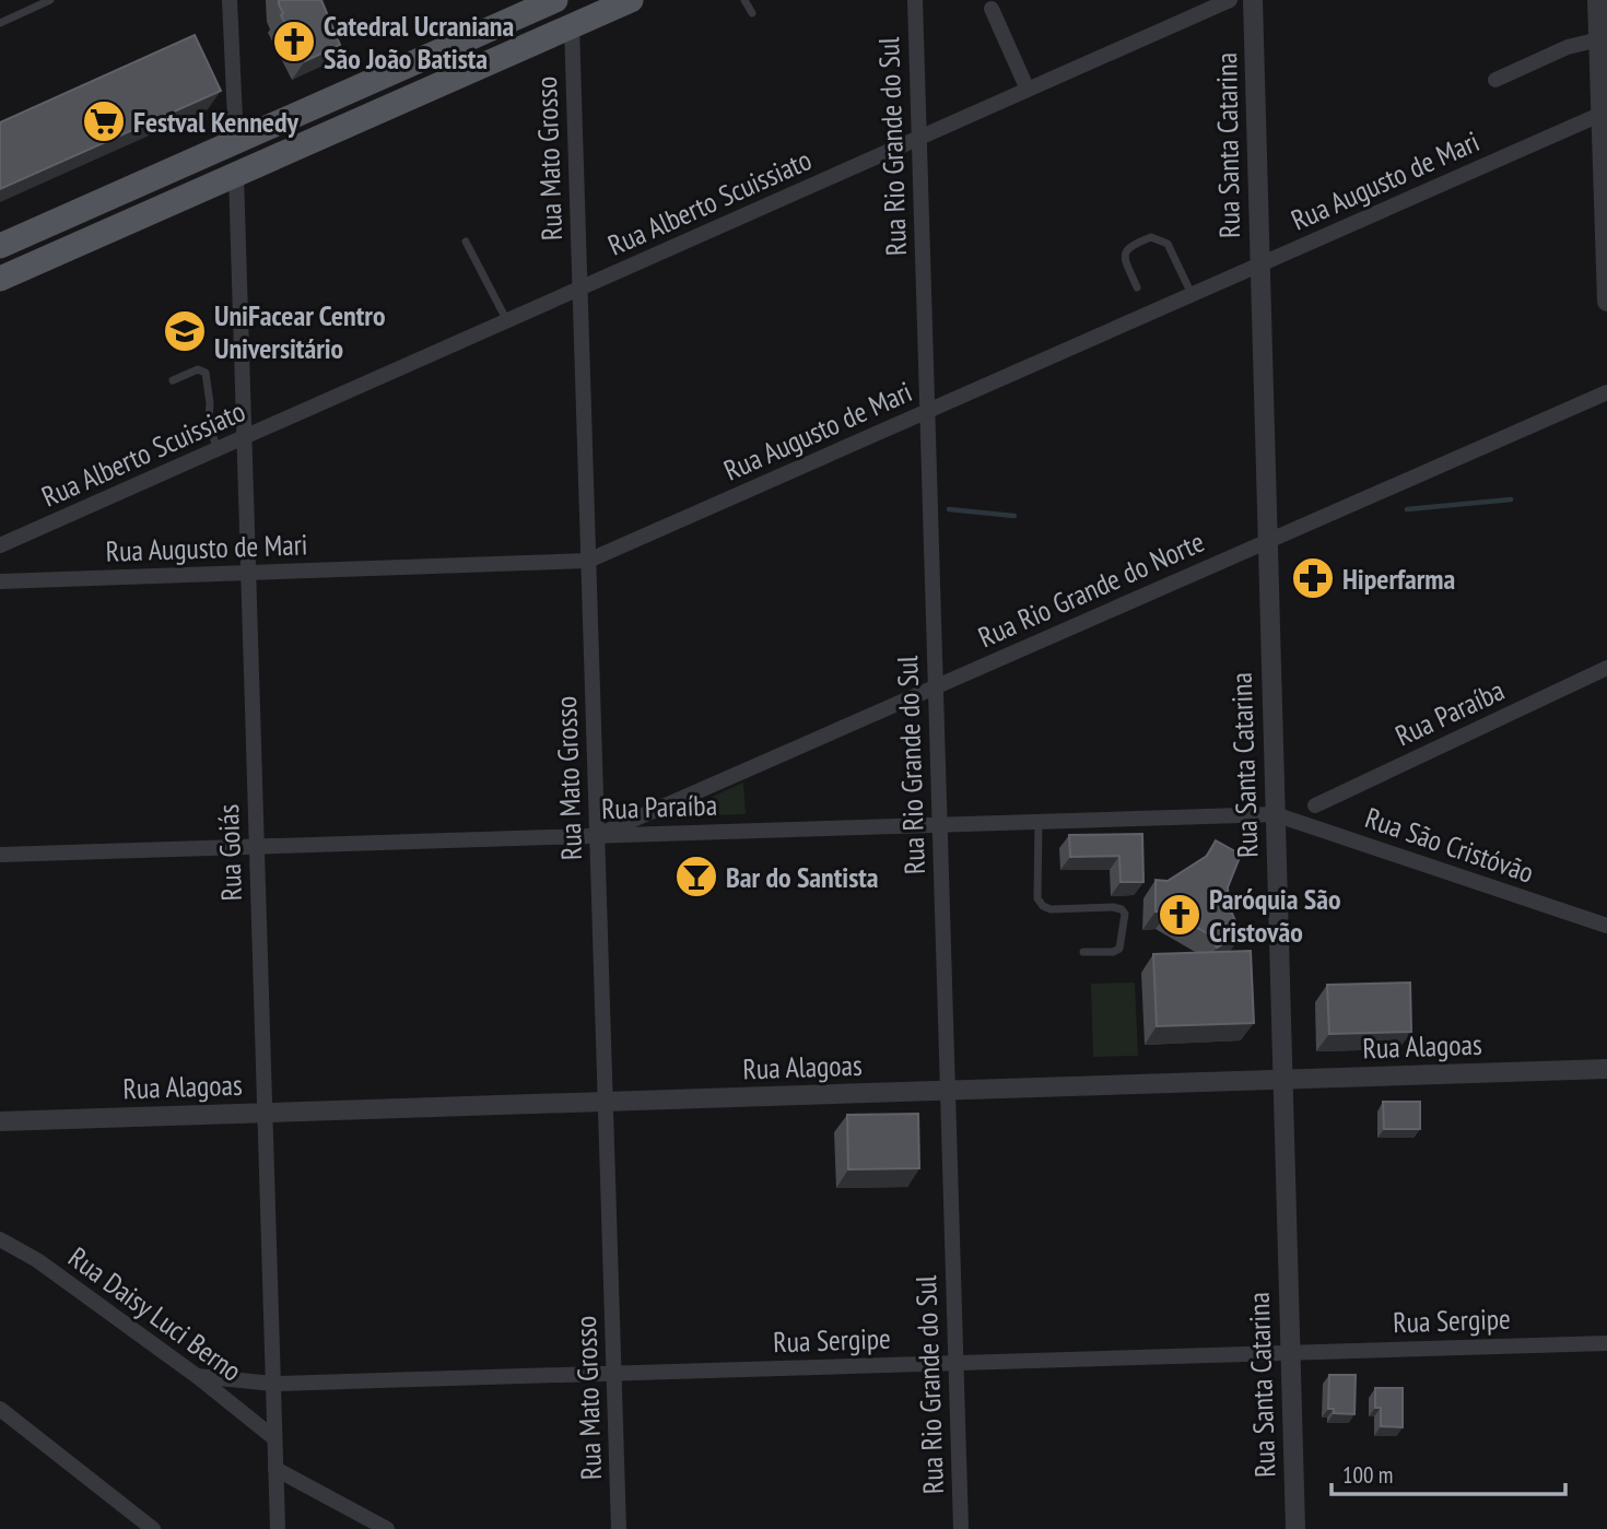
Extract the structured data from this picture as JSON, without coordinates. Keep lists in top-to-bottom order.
{
  "streets": {
    "street": [
      "Rua Santa Catarina",
      "Rua Rio Grande do Sul",
      "Rua Mato Grosso",
      "Rua Augusto de Mari",
      "Rua Alberto Scuissiato",
      "Rua Rio Grande do Norte",
      "Rua Paraíba",
      "Rua São Cristóvão",
      "Rua Goiás",
      "Rua Alagoas",
      "Rua Daisy Luci Berno",
      "Rua Sergipe"
    ]
  },
  "crossings": [
    ["Rua Santa Catarina", "Rua Augusto de Mari"],
    ["Rua Santa Catarina", "Rua Rio Grande do Norte"],
    ["Rua Santa Catarina", "Rua Paraíba"],
    ["Rua Santa Catarina", "Rua São Cristóvão"],
    ["Rua Santa Catarina", "Rua Alagoas"],
    ["Rua Santa Catarina", "Rua Sergipe"],
    ["Rua Rio Grande do Sul", "Rua Augusto de Mari"],
    ["Rua Rio Grande do Sul", "Rua Alberto Scuissiato"],
    ["Rua Rio Grande do Sul", "Rua Rio Grande do Norte"],
    ["Rua Rio Grande do Sul", "Rua Paraíba"],
    ["Rua Rio Grande do Sul", "Rua Alagoas"],
    ["Rua Rio Grande do Sul", "Rua Sergipe"],
    ["Rua Mato Grosso", "Rua Augusto de Mari"],
    ["Rua Mato Grosso", "Rua Alberto Scuissiato"],
    ["Rua Mato Grosso", "Rua Rio Grande do Norte"],
    ["Rua Mato Grosso", "Rua Paraíba"],
    ["Rua Mato Grosso", "Rua Alagoas"],
    ["Rua Mato Grosso", "Rua Sergipe"],
    ["Rua Augusto de Mari", "Rua Goiás"],
    ["Rua Alberto Scuissiato", "Rua Goiás"],
    ["Rua Rio Grande do Norte", "Rua Paraíba"],
    ["Rua Paraíba", "Rua São Cristóvão"],
    ["Rua Paraíba", "Rua Goiás"],
    ["Rua Goiás", "Rua Alagoas"],
    ["Rua Goiás", "Rua Daisy Luci Berno"],
    ["Rua Goiás", "Rua Sergipe"],
    ["Rua Daisy Luci Berno", "Rua Sergipe"]
  ],
  "places": {
    "church": ["Catedral Ucraniana São João Batista", "Paróquia São Cristovão"],
    "supermarket": ["Festval Kennedy"],
    "school or university": ["UniFacear Centro Universitário"],
    "pharmacy": ["Hiperfarma"],
    "bar": ["Bar do Santista"]
  },
  "scale_bar": "100 m"
}
